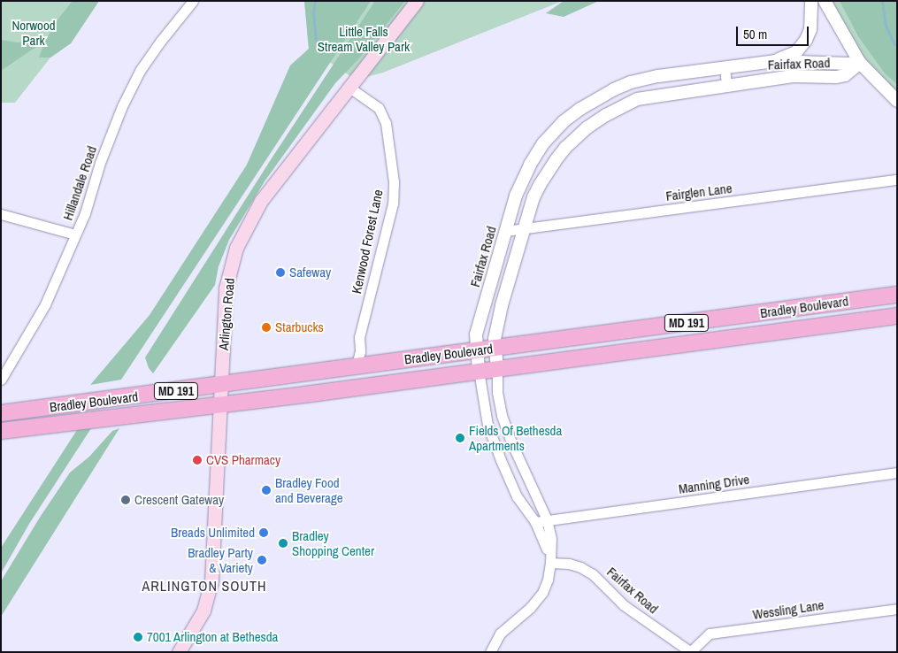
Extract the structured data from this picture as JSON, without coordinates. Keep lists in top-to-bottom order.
{
  "streets": {
    "main road": ["Bradley Boulevard", "Arlington Road", "MD 191"],
    "street": [
      "Fairfax Road",
      "Hillandale Road",
      "Fairglen Lane",
      "Kenwood Forest Lane",
      "Manning Drive",
      "Wessling Lane"
    ]
  },
  "crossings": [
    ["Fairfax Road", "Fairglen Lane"],
    ["Fairfax Road", "Bradley Boulevard"],
    ["Fairfax Road", "Manning Drive"],
    ["Fairfax Road", "Wessling Lane"],
    ["Kenwood Forest Lane", "Bradley Boulevard"],
    ["Kenwood Forest Lane", "Arlington Road"],
    ["Bradley Boulevard", "Arlington Road"]
  ],
  "districts": ["ARLINGTON SOUTH"],
  "parks": ["Norwood Park", "Little Falls Stream Valley Park"],
  "places": [
    "Safeway",
    "Starbucks",
    "Fields Of Bethesda Apartments",
    "CVS Pharmacy",
    "Bradley Food and Beverage",
    "Crescent Gateway",
    "Breads Unlimited",
    "Bradley Shopping Center",
    "Bradley Party & Variety",
    "7001 Arlington at Bethesda"
  ],
  "scale_bar": "50 m"
}
